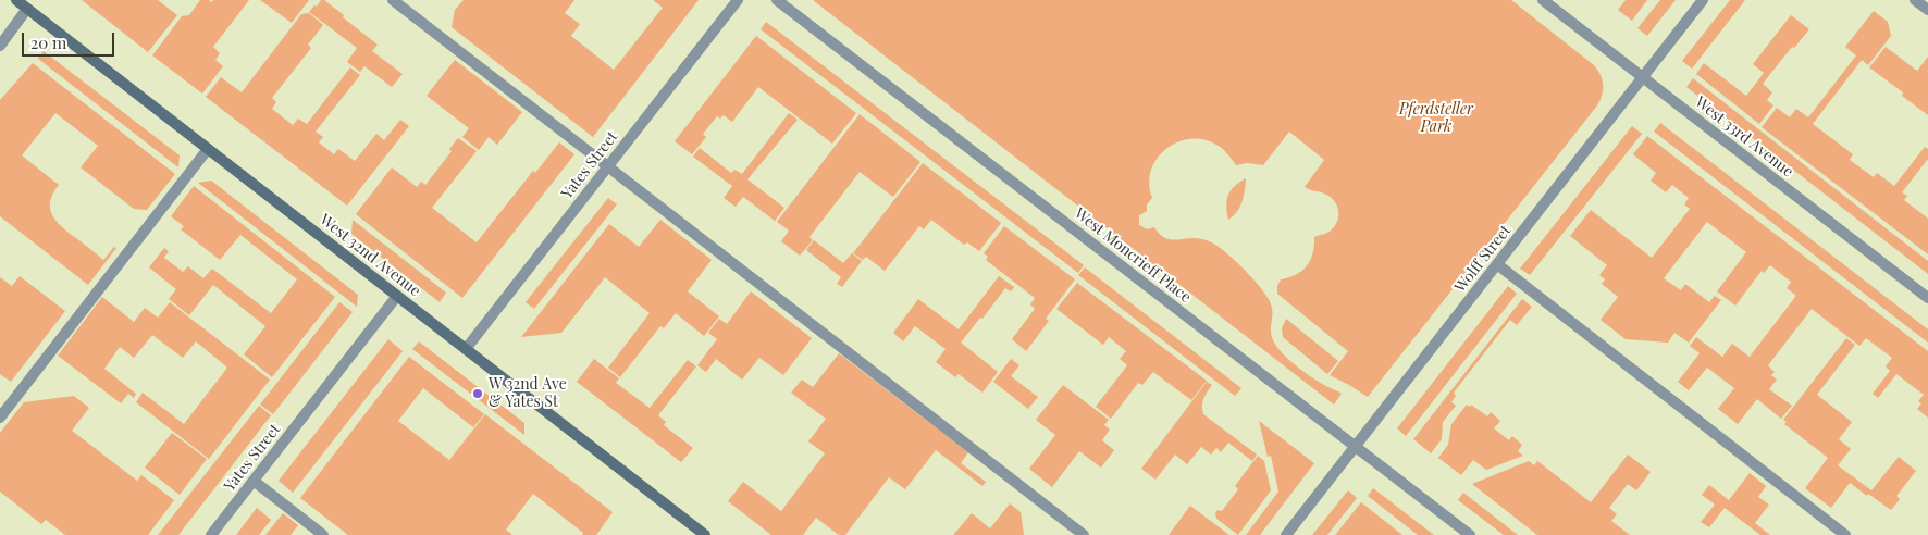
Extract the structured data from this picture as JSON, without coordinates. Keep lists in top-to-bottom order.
{
  "streets": {
    "street": [
      "West 33rd Avenue",
      "Yates Street",
      "West 32nd Avenue",
      "West Moncrieff Place",
      "Wolff Street"
    ]
  },
  "crossings": [
    ["West 33rd Avenue", "Wolff Street"],
    ["Yates Street", "West 32nd Avenue"],
    ["West Moncrieff Place", "Wolff Street"]
  ],
  "parks": ["Pferdsteller Park"],
  "places": ["W 32nd Ave & Yates St"],
  "scale_bar": "20 m"
}
